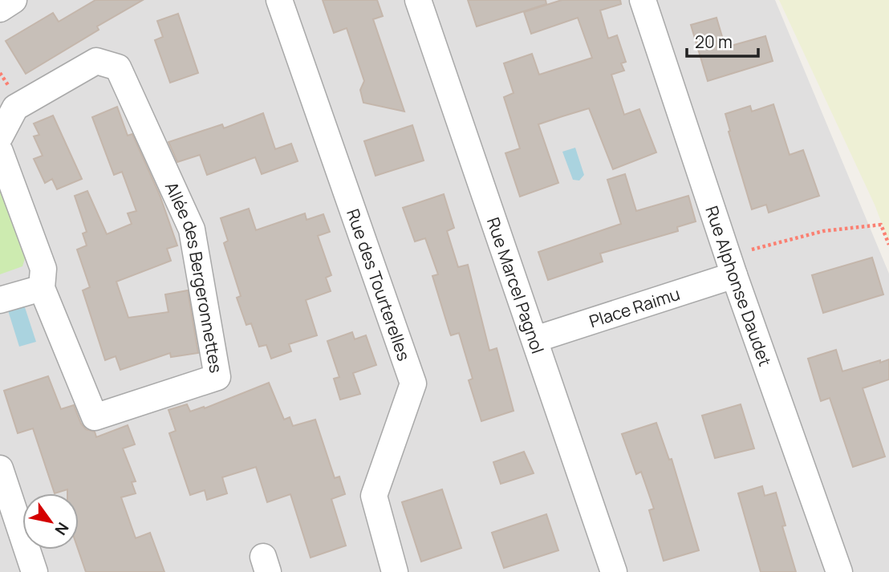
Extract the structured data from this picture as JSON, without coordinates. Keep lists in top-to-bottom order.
{
  "streets": {
    "street": [
      "Allée des Bergeronnettes",
      "Rue des Tourterelles",
      "Rue Marcel Pagnol",
      "Rue Alphonse Daudet",
      "Place Raimu"
    ]
  },
  "crossings": [
    ["Rue Marcel Pagnol", "Place Raimu"],
    ["Rue Alphonse Daudet", "Place Raimu"]
  ],
  "scale_bar": "20 m",
  "north": "bottom right"
}
